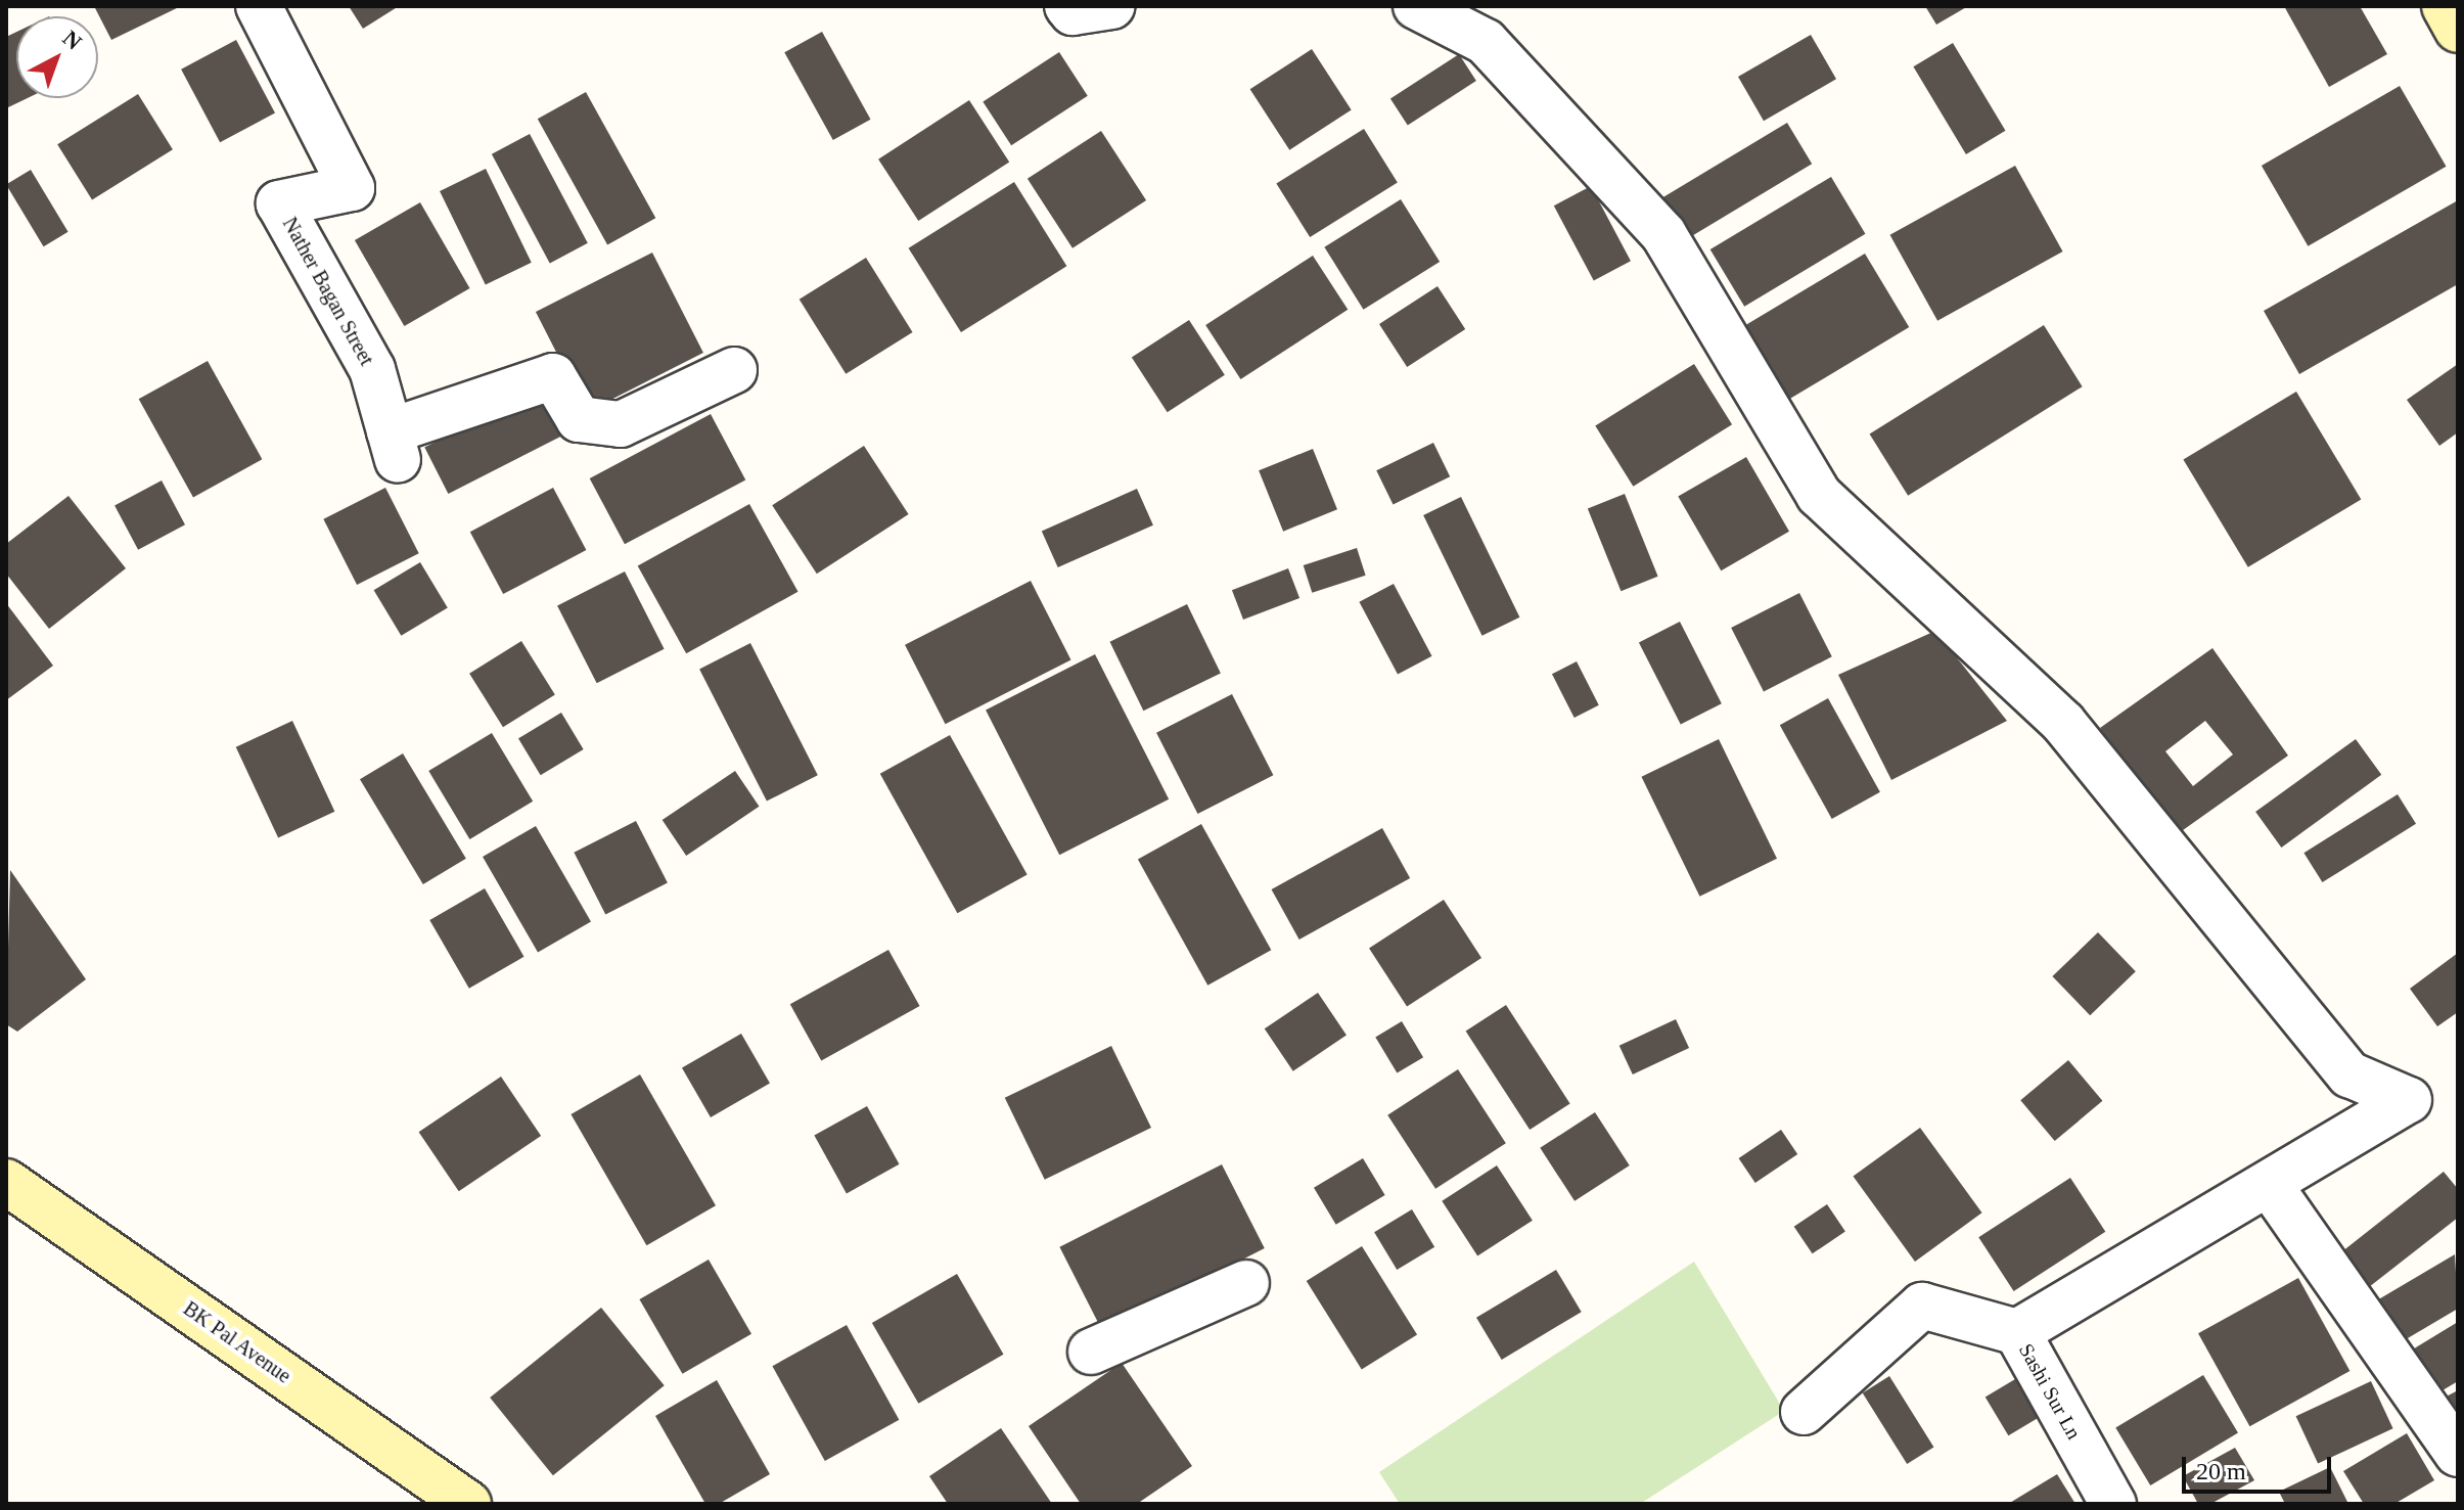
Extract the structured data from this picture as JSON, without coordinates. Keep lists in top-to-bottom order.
{
  "streets": {
    "main road": ["BK Pal Avenue"],
    "street": ["Nather Bagan Street", "Sashi Sur Ln"]
  },
  "scale_bar": "20 m",
  "north": "top right"
}
